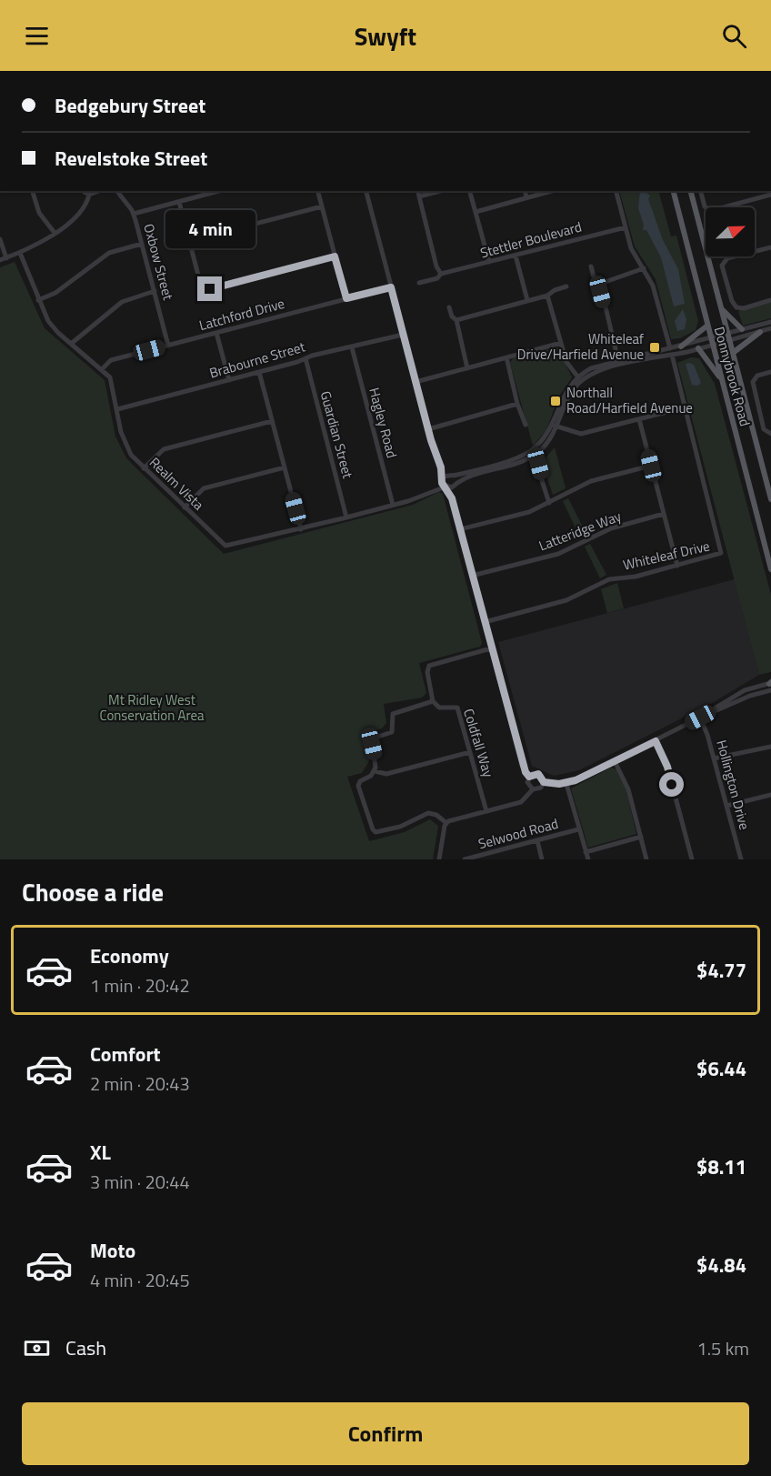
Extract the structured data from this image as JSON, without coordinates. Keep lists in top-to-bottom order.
{
  "streets": {
    "main road": ["Donnybrook Road"],
    "street": [
      "Stettler Boulevard",
      "Oxbow Street",
      "Latchford Drive",
      "Brabourne Street",
      "Hagley Road",
      "Guardian Street",
      "Realm Vista",
      "Latteridge Way",
      "Whiteleaf Drive",
      "Coldfall Way",
      "Hollington Drive",
      "Selwood Road"
    ]
  },
  "crossings": [
    ["Oxbow Street", "Latchford Drive"],
    ["Latchford Drive", "Realm Vista"],
    ["Brabourne Street", "Hagley Road"],
    ["Brabourne Street", "Guardian Street"],
    ["Brabourne Street", "Realm Vista"],
    ["Hagley Road", "Realm Vista"],
    ["Guardian Street", "Realm Vista"]
  ],
  "parks": ["Mt Ridley West Conservation Area"],
  "places": {
    "transit": ["Whiteleaf Drive/Harfield Avenue", "Northall Road/Harfield Avenue"]
  },
  "north": "top right",
  "page": {
    "header": "Swyft",
    "banner": ["Bedgebury Street", "Revelstoke Street"],
    "bubble": "4 min",
    "heading": "Choose a ride",
    "list": [
      {
        "name": "Economy",
        "note": "1 min · 20:42",
        "value": "$4.77"
      },
      {
        "name": "Comfort",
        "note": "2 min · 20:43",
        "value": "$6.44"
      },
      {
        "name": "XL",
        "note": "3 min · 20:44",
        "value": "$8.11"
      },
      {
        "name": "Moto",
        "note": "4 min · 20:45",
        "value": "$4.84"
      }
    ],
    "pay": ["Cash", "1.5 km"],
    "buttons": "Confirm"
  }
}
